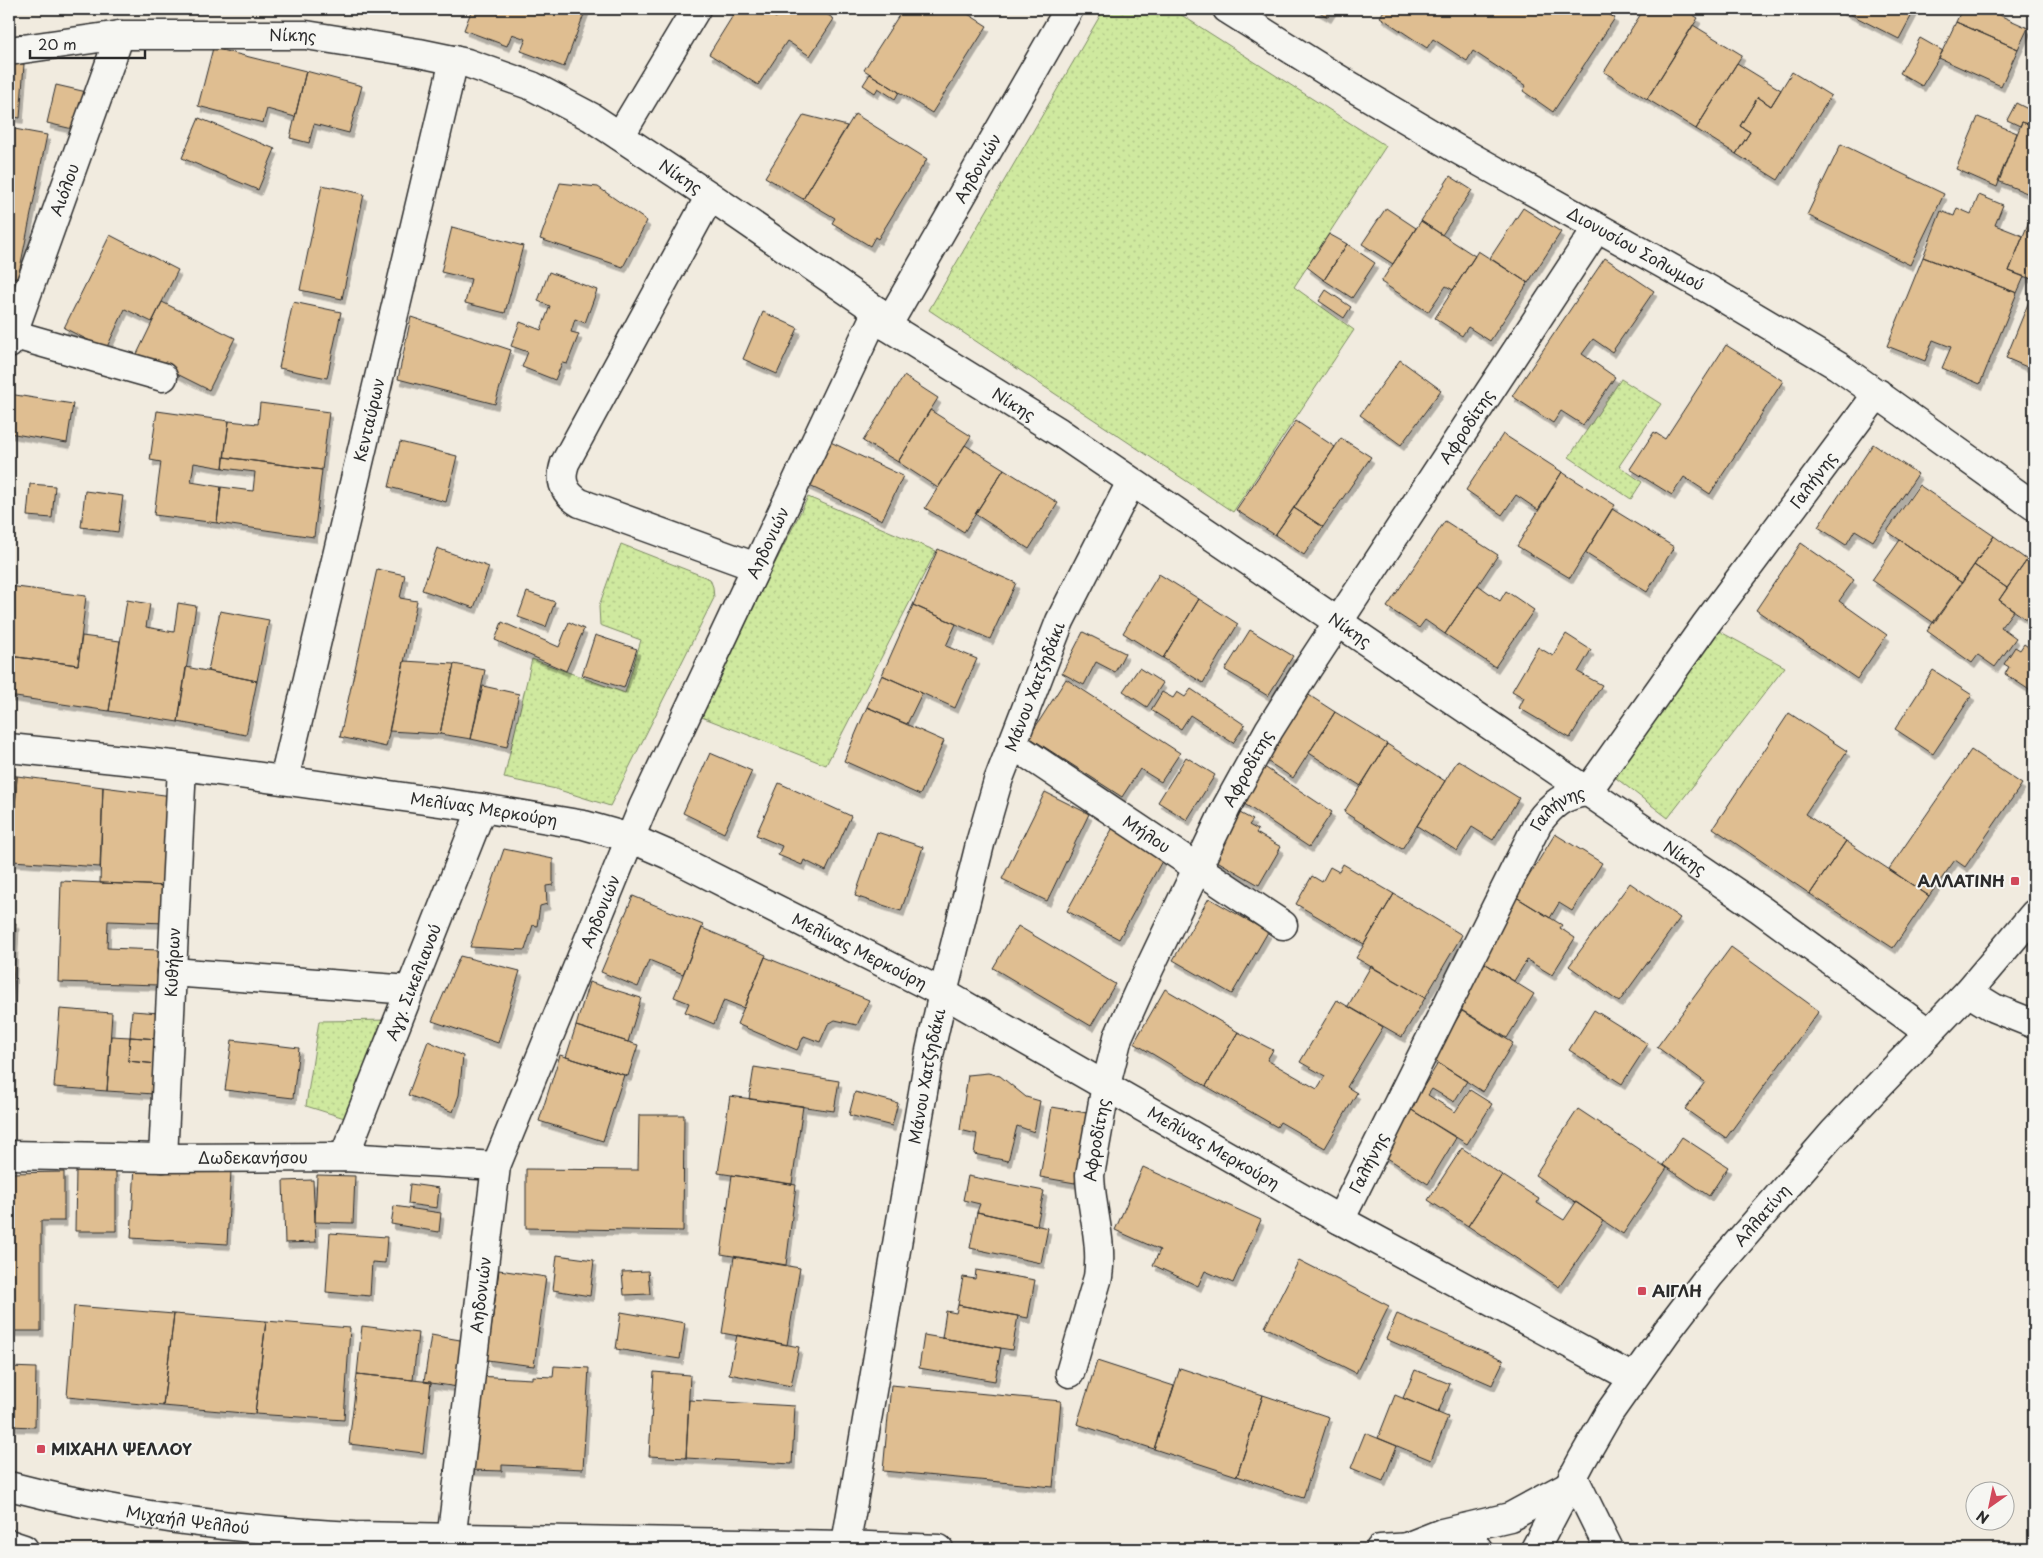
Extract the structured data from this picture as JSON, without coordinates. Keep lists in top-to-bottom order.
{
  "streets": {
    "street": [
      "Νίκης",
      "Αηδονιών",
      "Αιόλου",
      "Διονυσίου Σολωμού",
      "Κενταύρων",
      "Αφροδίτης",
      "Γαλήνης",
      "Μάνου Χατζηδάκι",
      "Μελίνας Μερκούρη",
      "Μήλου",
      "Κυθήρων",
      "Αγγ. Σικελιανού",
      "Δωδεκανήσου",
      "Αλλατίνη",
      "Μιχαήλ Ψελλού"
    ]
  },
  "crossings": [
    ["Νίκης", "Αηδονιών"],
    ["Νίκης", "Αιόλου"],
    ["Νίκης", "Κενταύρων"],
    ["Νίκης", "Αφροδίτης"],
    ["Νίκης", "Γαλήνης"],
    ["Νίκης", "Μάνου Χατζηδάκι"],
    ["Νίκης", "Αλλατίνη"],
    ["Αηδονιών", "Μελίνας Μερκούρη"],
    ["Αηδονιών", "Δωδεκανήσου"],
    ["Αηδονιών", "Μιχαήλ Ψελλού"],
    ["Διονυσίου Σολωμού", "Αφροδίτης"],
    ["Διονυσίου Σολωμού", "Γαλήνης"],
    ["Κενταύρων", "Μελίνας Μερκούρη"],
    ["Αφροδίτης", "Μελίνας Μερκούρη"],
    ["Αφροδίτης", "Μήλου"],
    ["Γαλήνης", "Μελίνας Μερκούρη"],
    ["Μάνου Χατζηδάκι", "Μελίνας Μερκούρη"],
    ["Μάνου Χατζηδάκι", "Μήλου"],
    ["Μάνου Χατζηδάκι", "Μιχαήλ Ψελλού"],
    ["Μελίνας Μερκούρη", "Κυθήρων"],
    ["Μελίνας Μερκούρη", "Αγγ. Σικελιανού"],
    ["Μελίνας Μερκούρη", "Αλλατίνη"],
    ["Κυθήρων", "Δωδεκανήσου"],
    ["Αγγ. Σικελιανού", "Δωδεκανήσου"]
  ],
  "places": {
    "transit": ["ΑΛΛΑΤΙΝΗ", "ΑΙΓΛΗ", "ΜΙΧΑΗΛ ΨΕΛΛΟΥ"]
  },
  "scale_bar": "20 m",
  "north": "bottom left"
}
